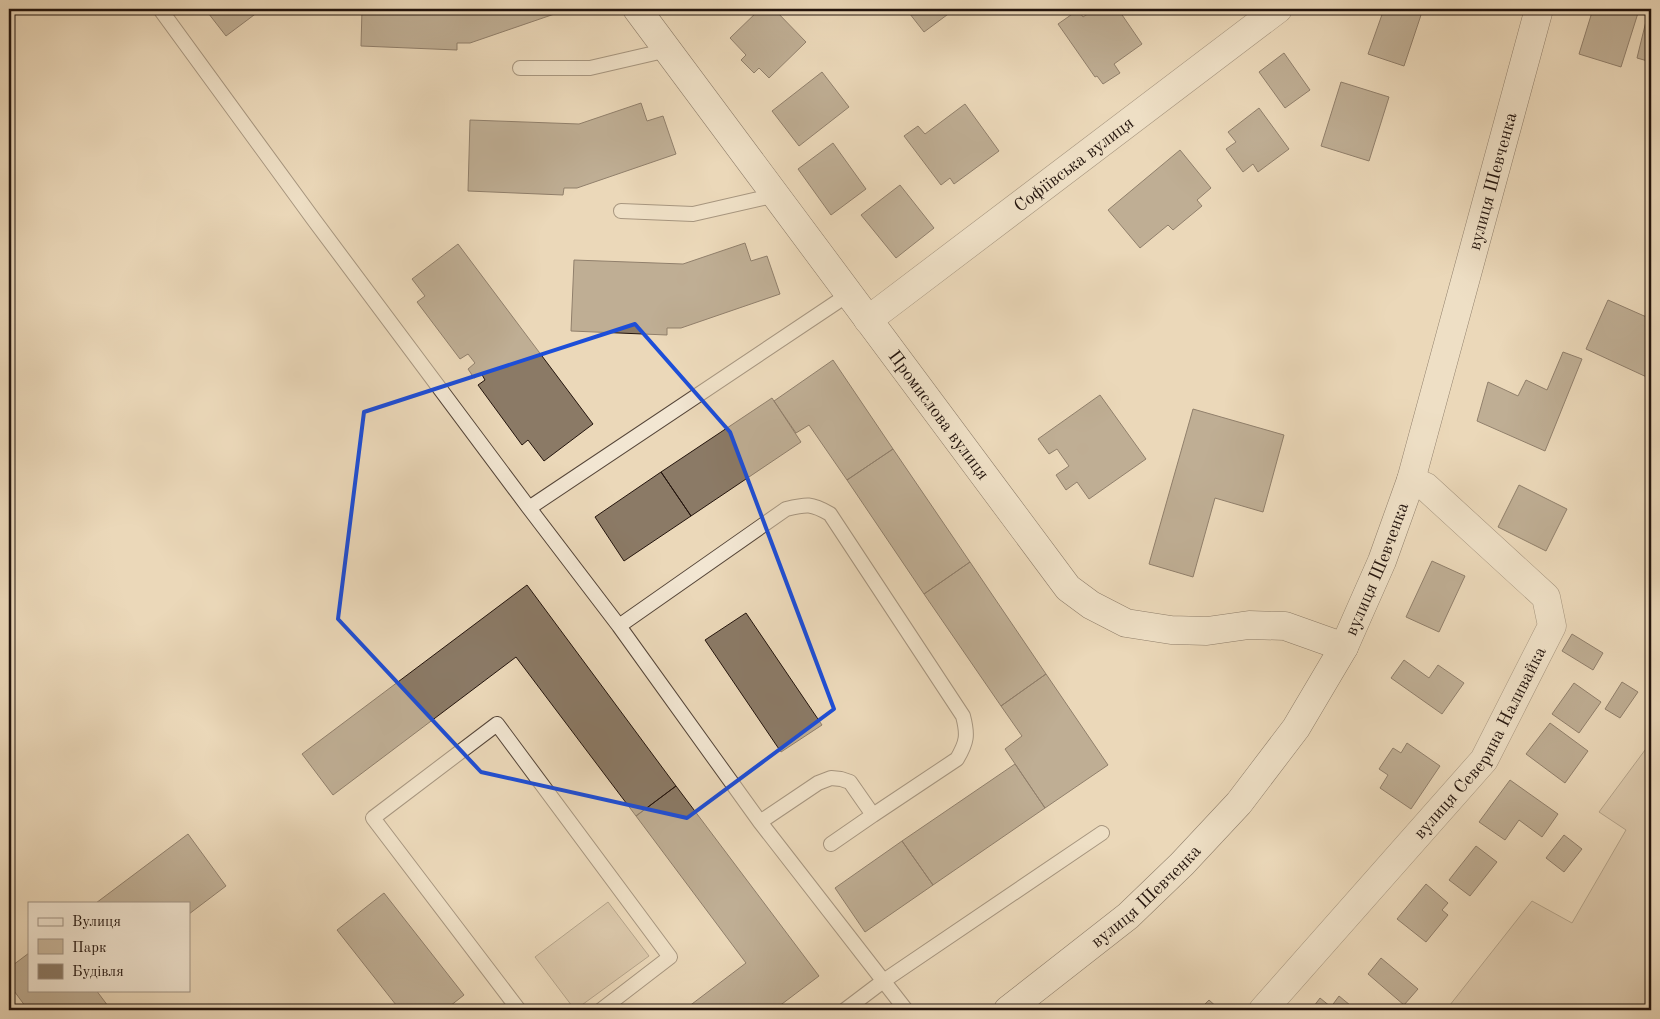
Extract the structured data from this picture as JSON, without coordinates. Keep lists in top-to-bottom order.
{
  "streets": {
    "street": [
      "Софіївська вулиця",
      "вулиця Шевченка",
      "Промислова вулиця",
      "вулиця Северина Наливайка"
    ]
  },
  "crossings": [
    ["Софіївська вулиця", "Промислова вулиця"],
    ["вулиця Шевченка", "Промислова вулиця"],
    ["вулиця Шевченка", "вулиця Северина Наливайка"]
  ],
  "legend": ["Вулиця", "Парк", "Будівля"]
}
